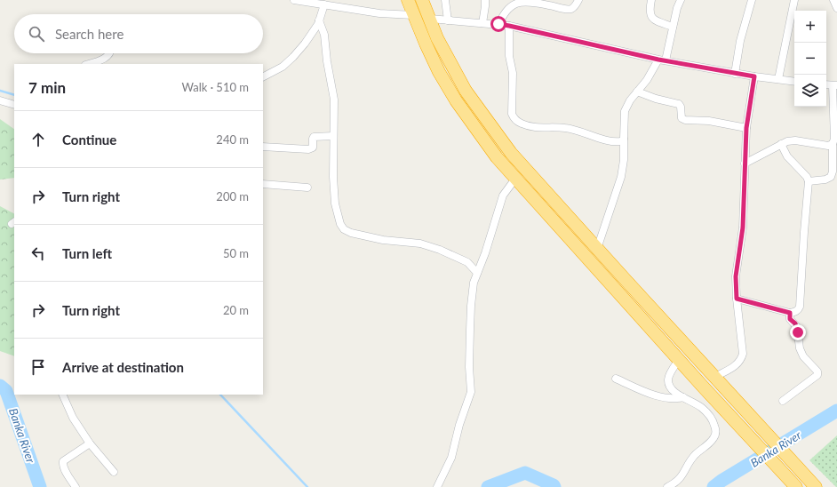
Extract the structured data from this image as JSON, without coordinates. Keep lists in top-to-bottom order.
{
  "water": ["Banka River"],
  "page": {
    "map_buttons": ["+", "−"],
    "search": "Search here",
    "heading": ["7 min", "Walk · 510 m"],
    "list": [
      ["Continue", "240 m"],
      ["Turn right", "200 m"],
      ["Turn left", "50 m"],
      ["Turn right", "20 m"],
      "Arrive at destination"
    ]
  }
}
